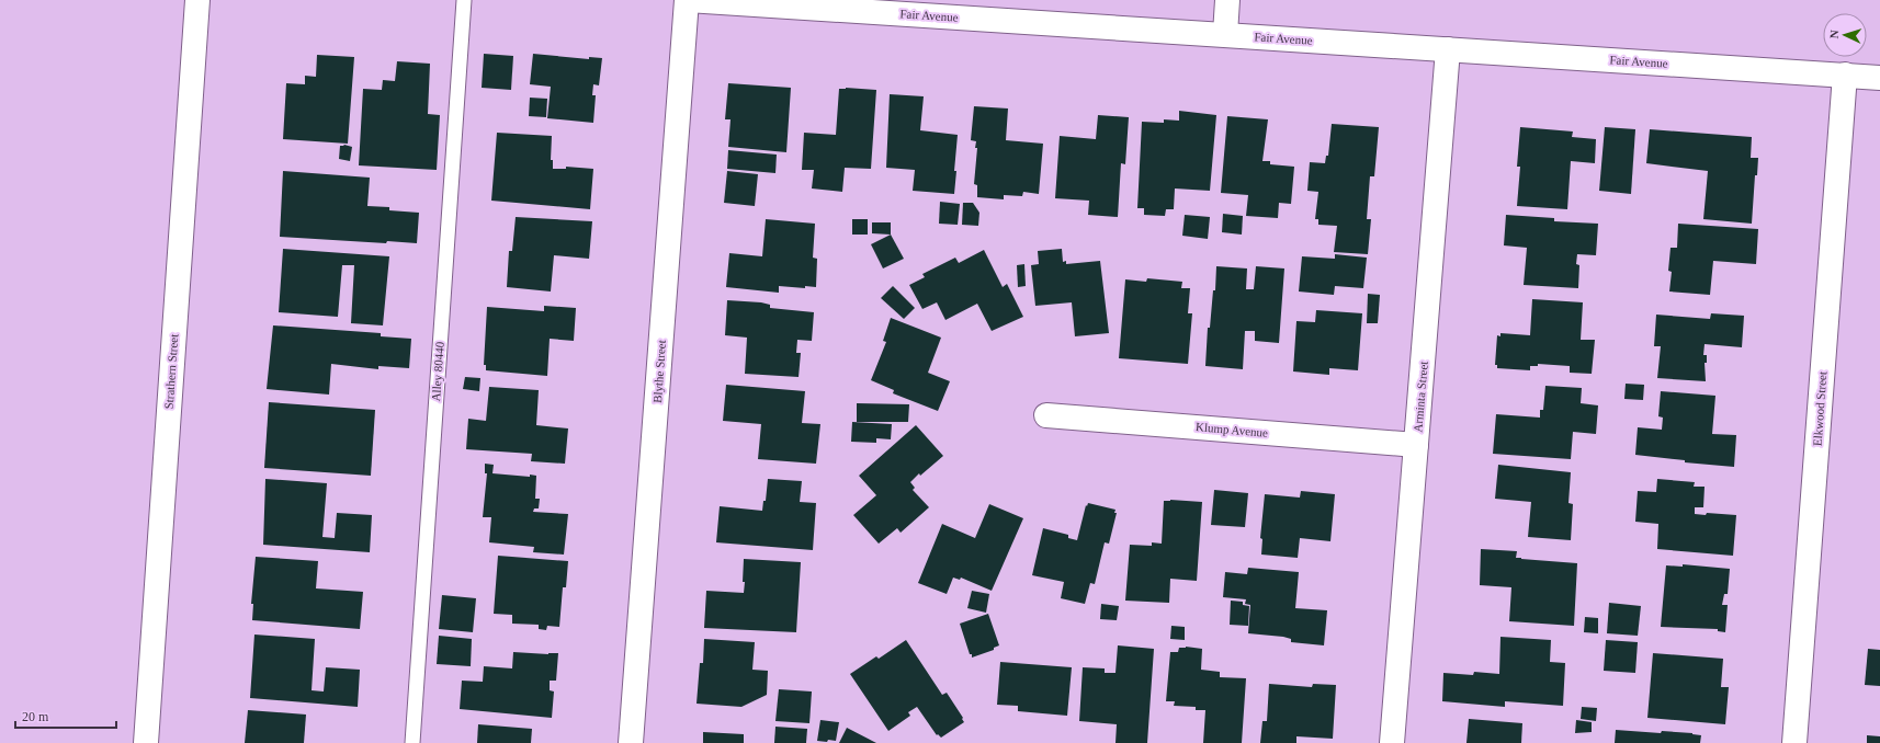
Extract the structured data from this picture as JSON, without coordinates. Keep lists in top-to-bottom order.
{
  "streets": {
    "street": [
      "Fair Avenue",
      "Strathern Street",
      "Blythe Street",
      "Arminta Street",
      "Elkwood Street",
      "Klump Avenue"
    ],
    "lane": ["Alley 80440"]
  },
  "crossings": [
    ["Fair Avenue", "Blythe Street"],
    ["Fair Avenue", "Arminta Street"],
    ["Fair Avenue", "Elkwood Street"],
    ["Arminta Street", "Klump Avenue"]
  ],
  "scale_bar": "20 m",
  "north": "left"
}
